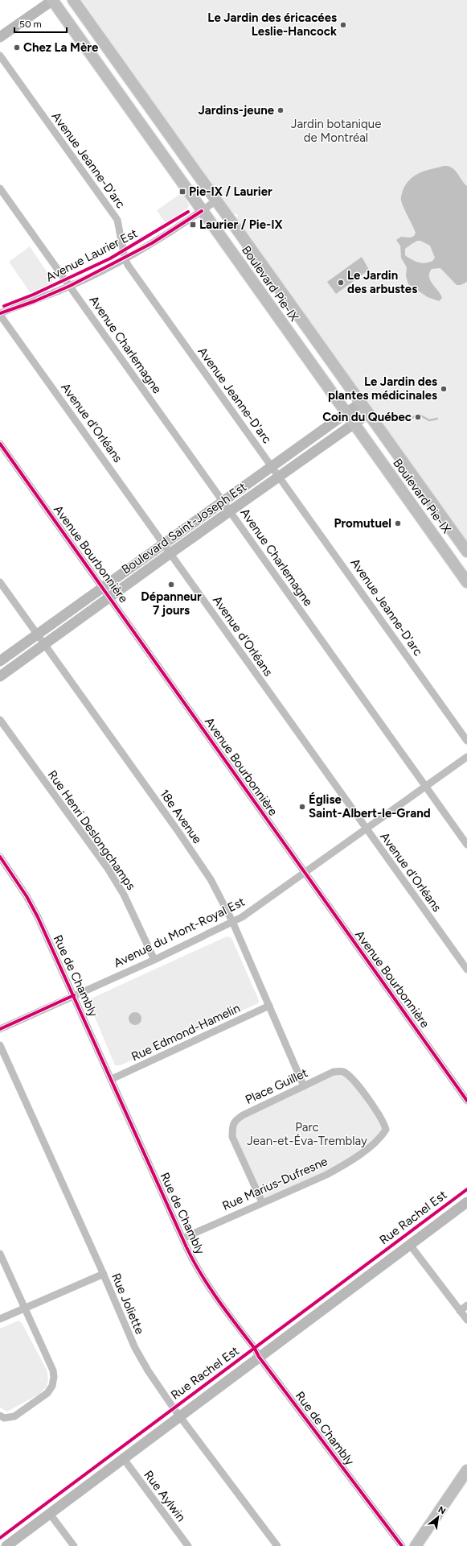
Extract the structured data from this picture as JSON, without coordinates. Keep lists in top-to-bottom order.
{
  "streets": {
    "main road": ["Boulevard Pie-IX", "Boulevard Saint-Joseph Est", "Rue Rachel Est"],
    "street": [
      "Avenue Jeanne-D'arc",
      "Avenue Laurier Est",
      "Avenue Charlemagne",
      "Avenue d'Orléans",
      "Avenue Bourbonnière",
      "18e Avenue",
      "Rue Henri Deslongchamps",
      "Avenue du Mont-Royal Est",
      "Rue de Chambly",
      "Rue Edmond-Hamelin",
      "Place Guillet",
      "Rue Marius-Dufresne",
      "Rue Joliette",
      "Rue Aylwin"
    ]
  },
  "crossings": [
    ["Avenue Jeanne-D'arc", "Avenue Laurier Est"],
    ["Avenue Jeanne-D'arc", "Boulevard Saint-Joseph Est"],
    ["Avenue Laurier Est", "Boulevard Pie-IX"],
    ["Avenue Laurier Est", "Avenue Charlemagne"],
    ["Avenue Laurier Est", "Avenue d'Orléans"],
    ["Boulevard Pie-IX", "Boulevard Saint-Joseph Est"],
    ["Avenue Charlemagne", "Boulevard Saint-Joseph Est"],
    ["Avenue Charlemagne", "Avenue du Mont-Royal Est"],
    ["Avenue d'Orléans", "Boulevard Saint-Joseph Est"],
    ["Avenue d'Orléans", "Avenue du Mont-Royal Est"],
    ["Boulevard Saint-Joseph Est", "Avenue Bourbonnière"],
    ["Boulevard Saint-Joseph Est", "18e Avenue"],
    ["Avenue Bourbonnière", "Avenue du Mont-Royal Est"],
    ["18e Avenue", "Avenue du Mont-Royal Est"],
    ["18e Avenue", "Rue Edmond-Hamelin"],
    ["18e Avenue", "Place Guillet"],
    ["Rue Henri Deslongchamps", "Avenue du Mont-Royal Est"],
    ["Avenue du Mont-Royal Est", "Rue de Chambly"],
    ["Rue de Chambly", "Rue Edmond-Hamelin"],
    ["Rue de Chambly", "Rue Marius-Dufresne"],
    ["Rue de Chambly", "Rue Rachel Est"],
    ["Place Guillet", "Rue Marius-Dufresne"],
    ["Rue Rachel Est", "Rue Joliette"],
    ["Rue Rachel Est", "Rue Aylwin"]
  ],
  "parks": ["Jardin botanique de Montréal", "Parc Jean-et-Éva-Tremblay"],
  "places": {
    "other": [
      "Le Jardin des éricacées Leslie-Hancock",
      "Chez La Mère",
      "Jardins-jeune",
      "Le Jardin des arbustes",
      "Le Jardin des plantes médicinales",
      "Coin du Québec",
      "Promutuel",
      "Dépanneur 7 jours",
      "Église Saint-Albert-le-Grand"
    ],
    "transit": ["Pie-IX / Laurier", "Laurier / Pie-IX"]
  },
  "scale_bar": "50 m",
  "north": "top right"
}
